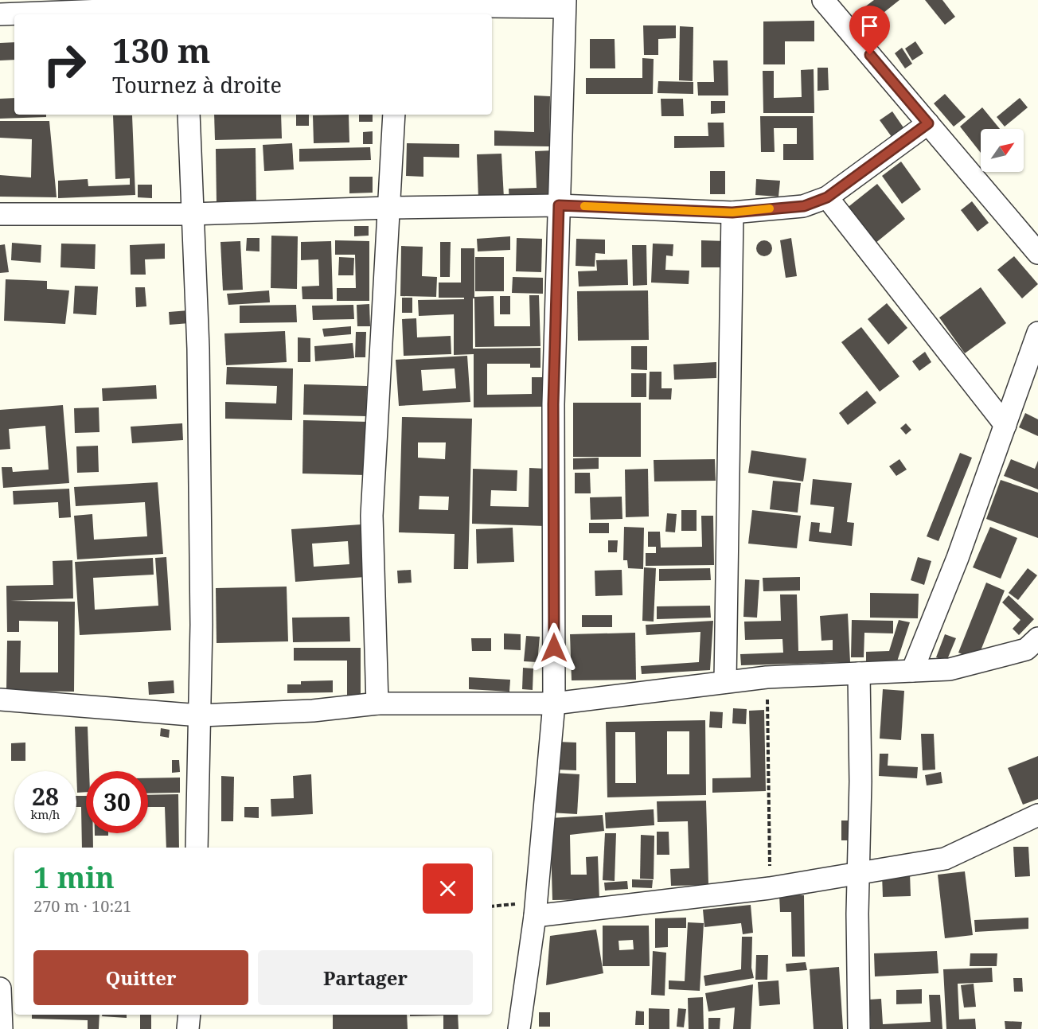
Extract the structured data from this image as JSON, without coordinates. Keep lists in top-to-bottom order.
{
  "north": "top right",
  "page": {
    "turn": ["130 m", "Tournez à droite"],
    "speed": "28 km/h",
    "limit": "30",
    "heading": ["1 min", "270 m · 10:21"],
    "buttons": ["Quitter", "Partager"]
  }
}
